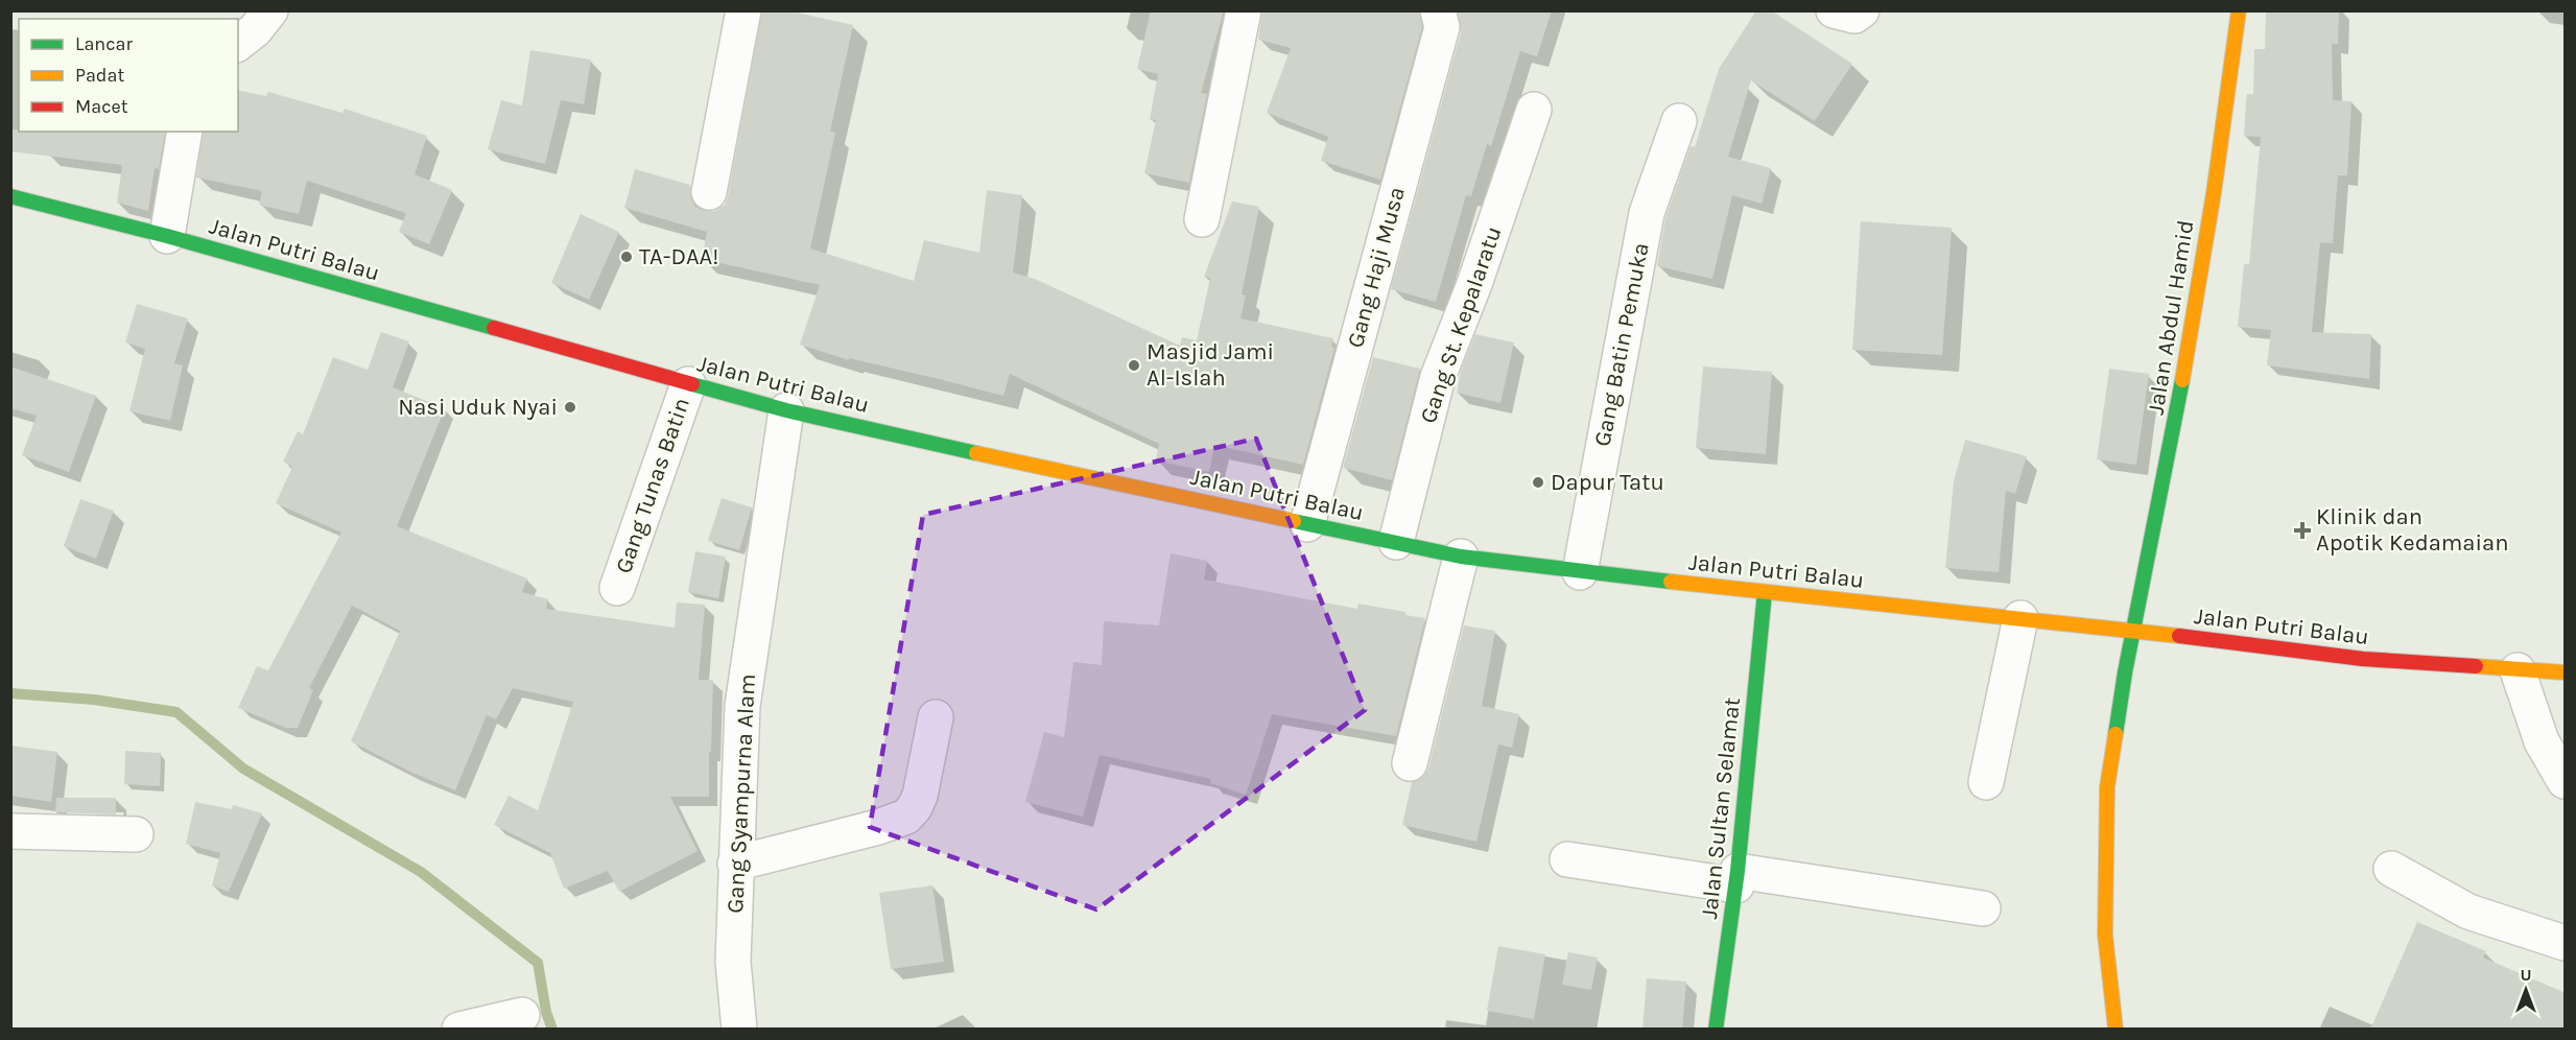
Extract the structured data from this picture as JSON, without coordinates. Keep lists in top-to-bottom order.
{
  "streets": {
    "main road": ["Jalan Putri Balau", "Jalan Abdul Hamid", "Jalan Sultan Selamat"],
    "street": [
      "Gang Haji Musa",
      "Gang St. Kepalaratu",
      "Gang Batin Pemuka",
      "Gang Tunas Batin",
      "Gang Syampurna Alam"
    ]
  },
  "crossings": [
    ["Jalan Putri Balau", "Gang Haji Musa"],
    ["Jalan Putri Balau", "Jalan Abdul Hamid"],
    ["Jalan Putri Balau", "Gang St. Kepalaratu"],
    ["Jalan Putri Balau", "Gang Batin Pemuka"],
    ["Jalan Putri Balau", "Gang Tunas Batin"],
    ["Jalan Putri Balau", "Gang Syampurna Alam"],
    ["Jalan Putri Balau", "Jalan Sultan Selamat"]
  ],
  "places": {
    "other": [
      "TA-DAA!",
      "Masjid Jami Al-Islah",
      "Nasi Uduk Nyai",
      "Dapur Tatu"
    ],
    "health": ["Klinik dan Apotik Kedamaian"]
  },
  "legend": ["Lancar", "Padat", "Macet"],
  "north": "top"
}
